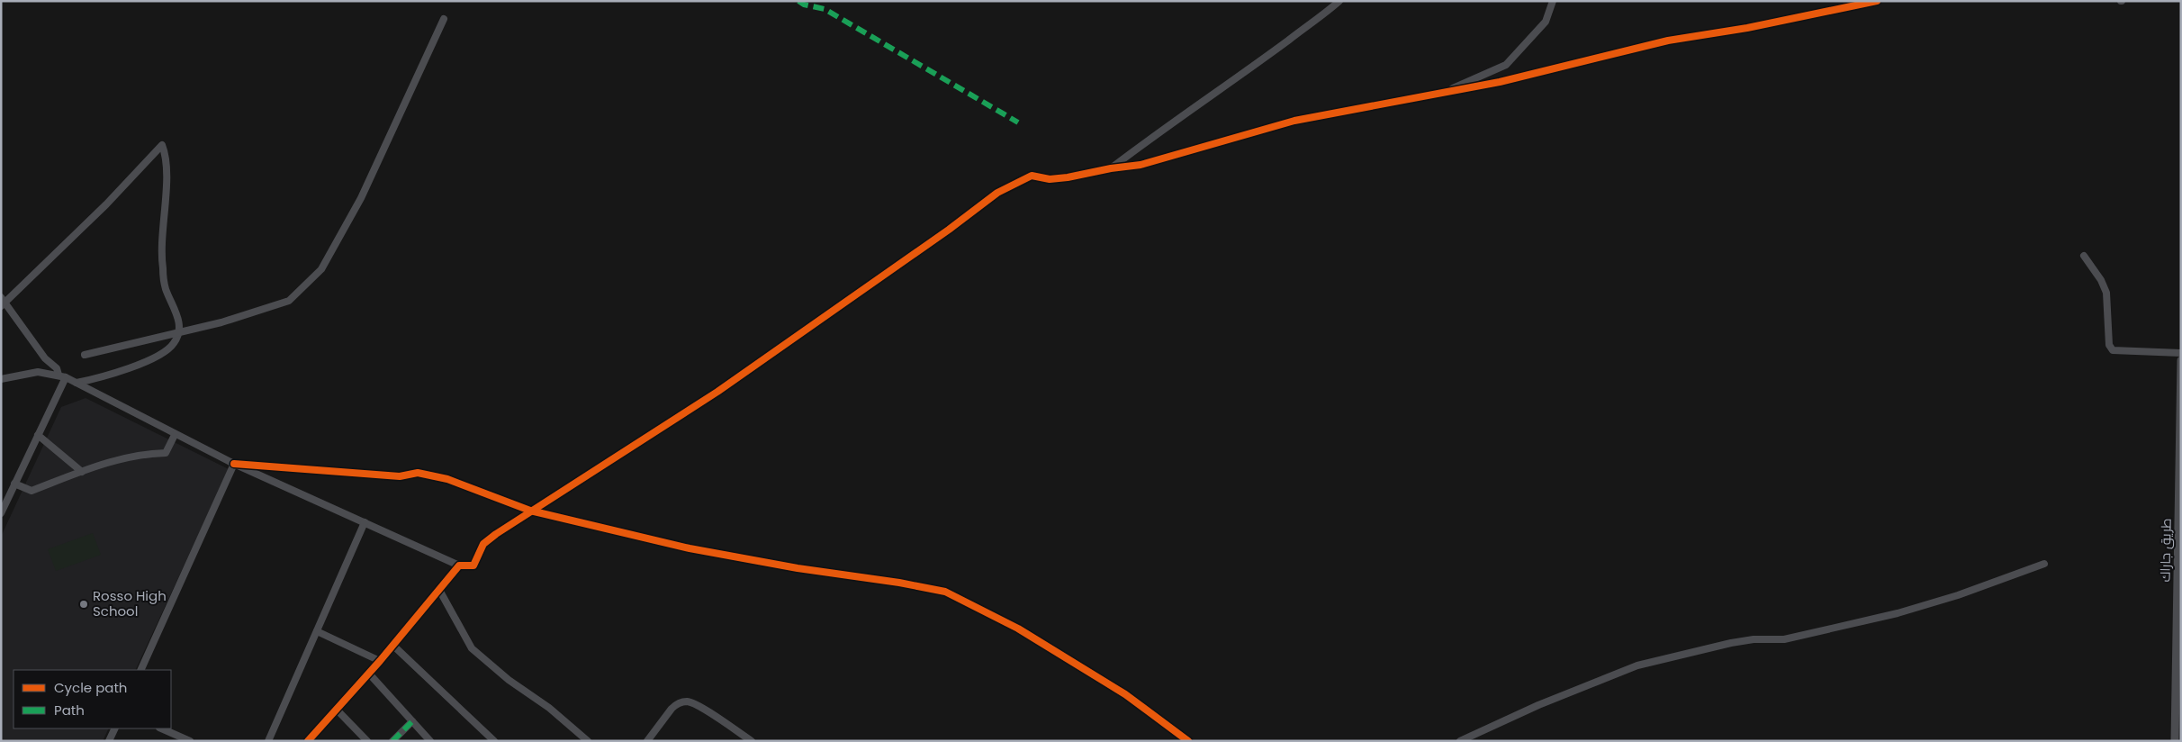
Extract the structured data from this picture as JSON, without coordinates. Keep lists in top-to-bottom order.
{
  "streets": {
    "street": ["طريق جاراك"]
  },
  "places": ["Rosso High School"],
  "legend": ["Cycle path", "Path"]
}
